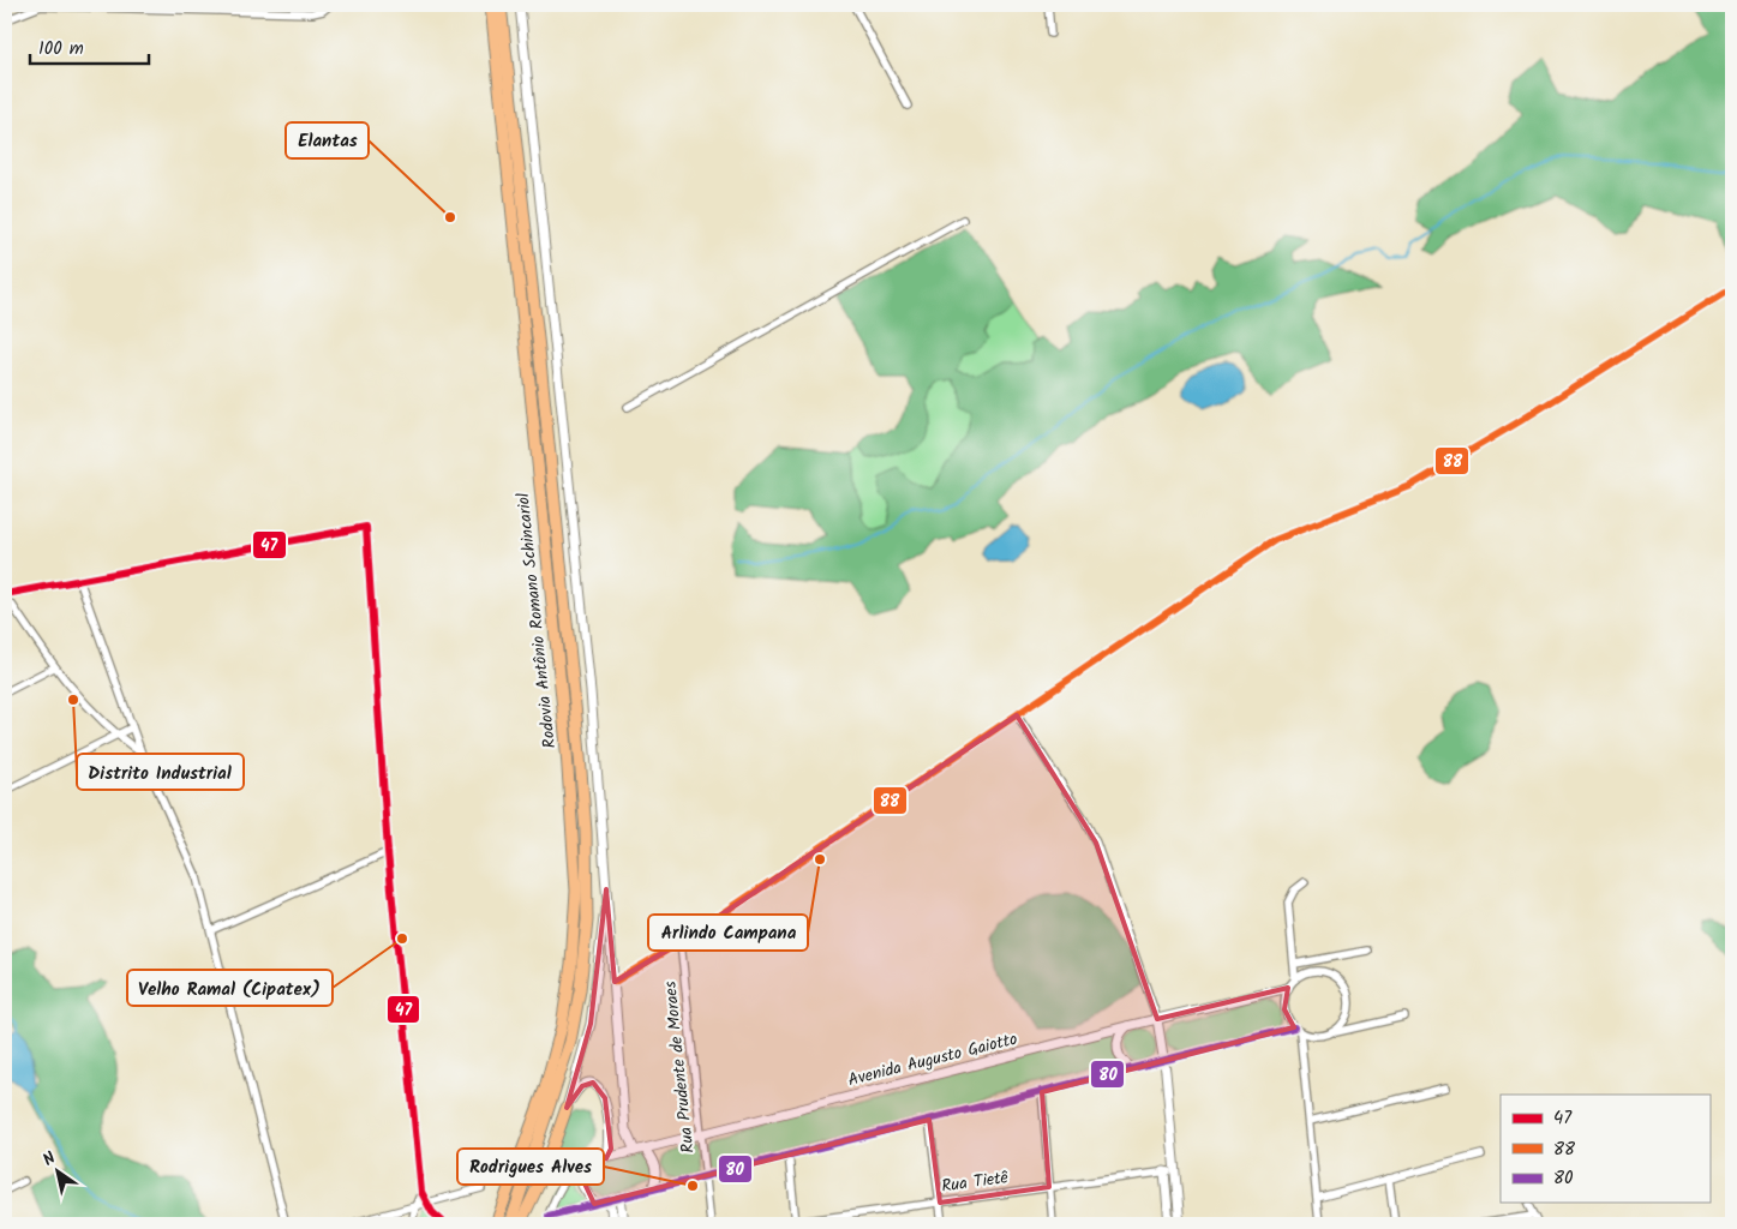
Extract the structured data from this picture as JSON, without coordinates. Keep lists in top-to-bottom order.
{
  "streets": {
    "highway": ["Rodovia Antônio Romano Schincariol"],
    "street": ["Avenida Augusto Gaiotto", "Rua Prudente de Moraes", "Rua Tietê"]
  },
  "crossings": [
    ["Avenida Augusto Gaiotto", "Rua Prudente de Moraes"]
  ],
  "places": [
    "Elantas",
    "Distrito Industrial",
    "Arlindo Campana",
    "Velho Ramal (Cipatex)",
    "Rodrigues Alves"
  ],
  "lines": ["transit line 88", "transit line 47", "transit line 80"],
  "legend": ["47", "88", "80"],
  "scale_bar": "100 m",
  "north": "top left"
}
